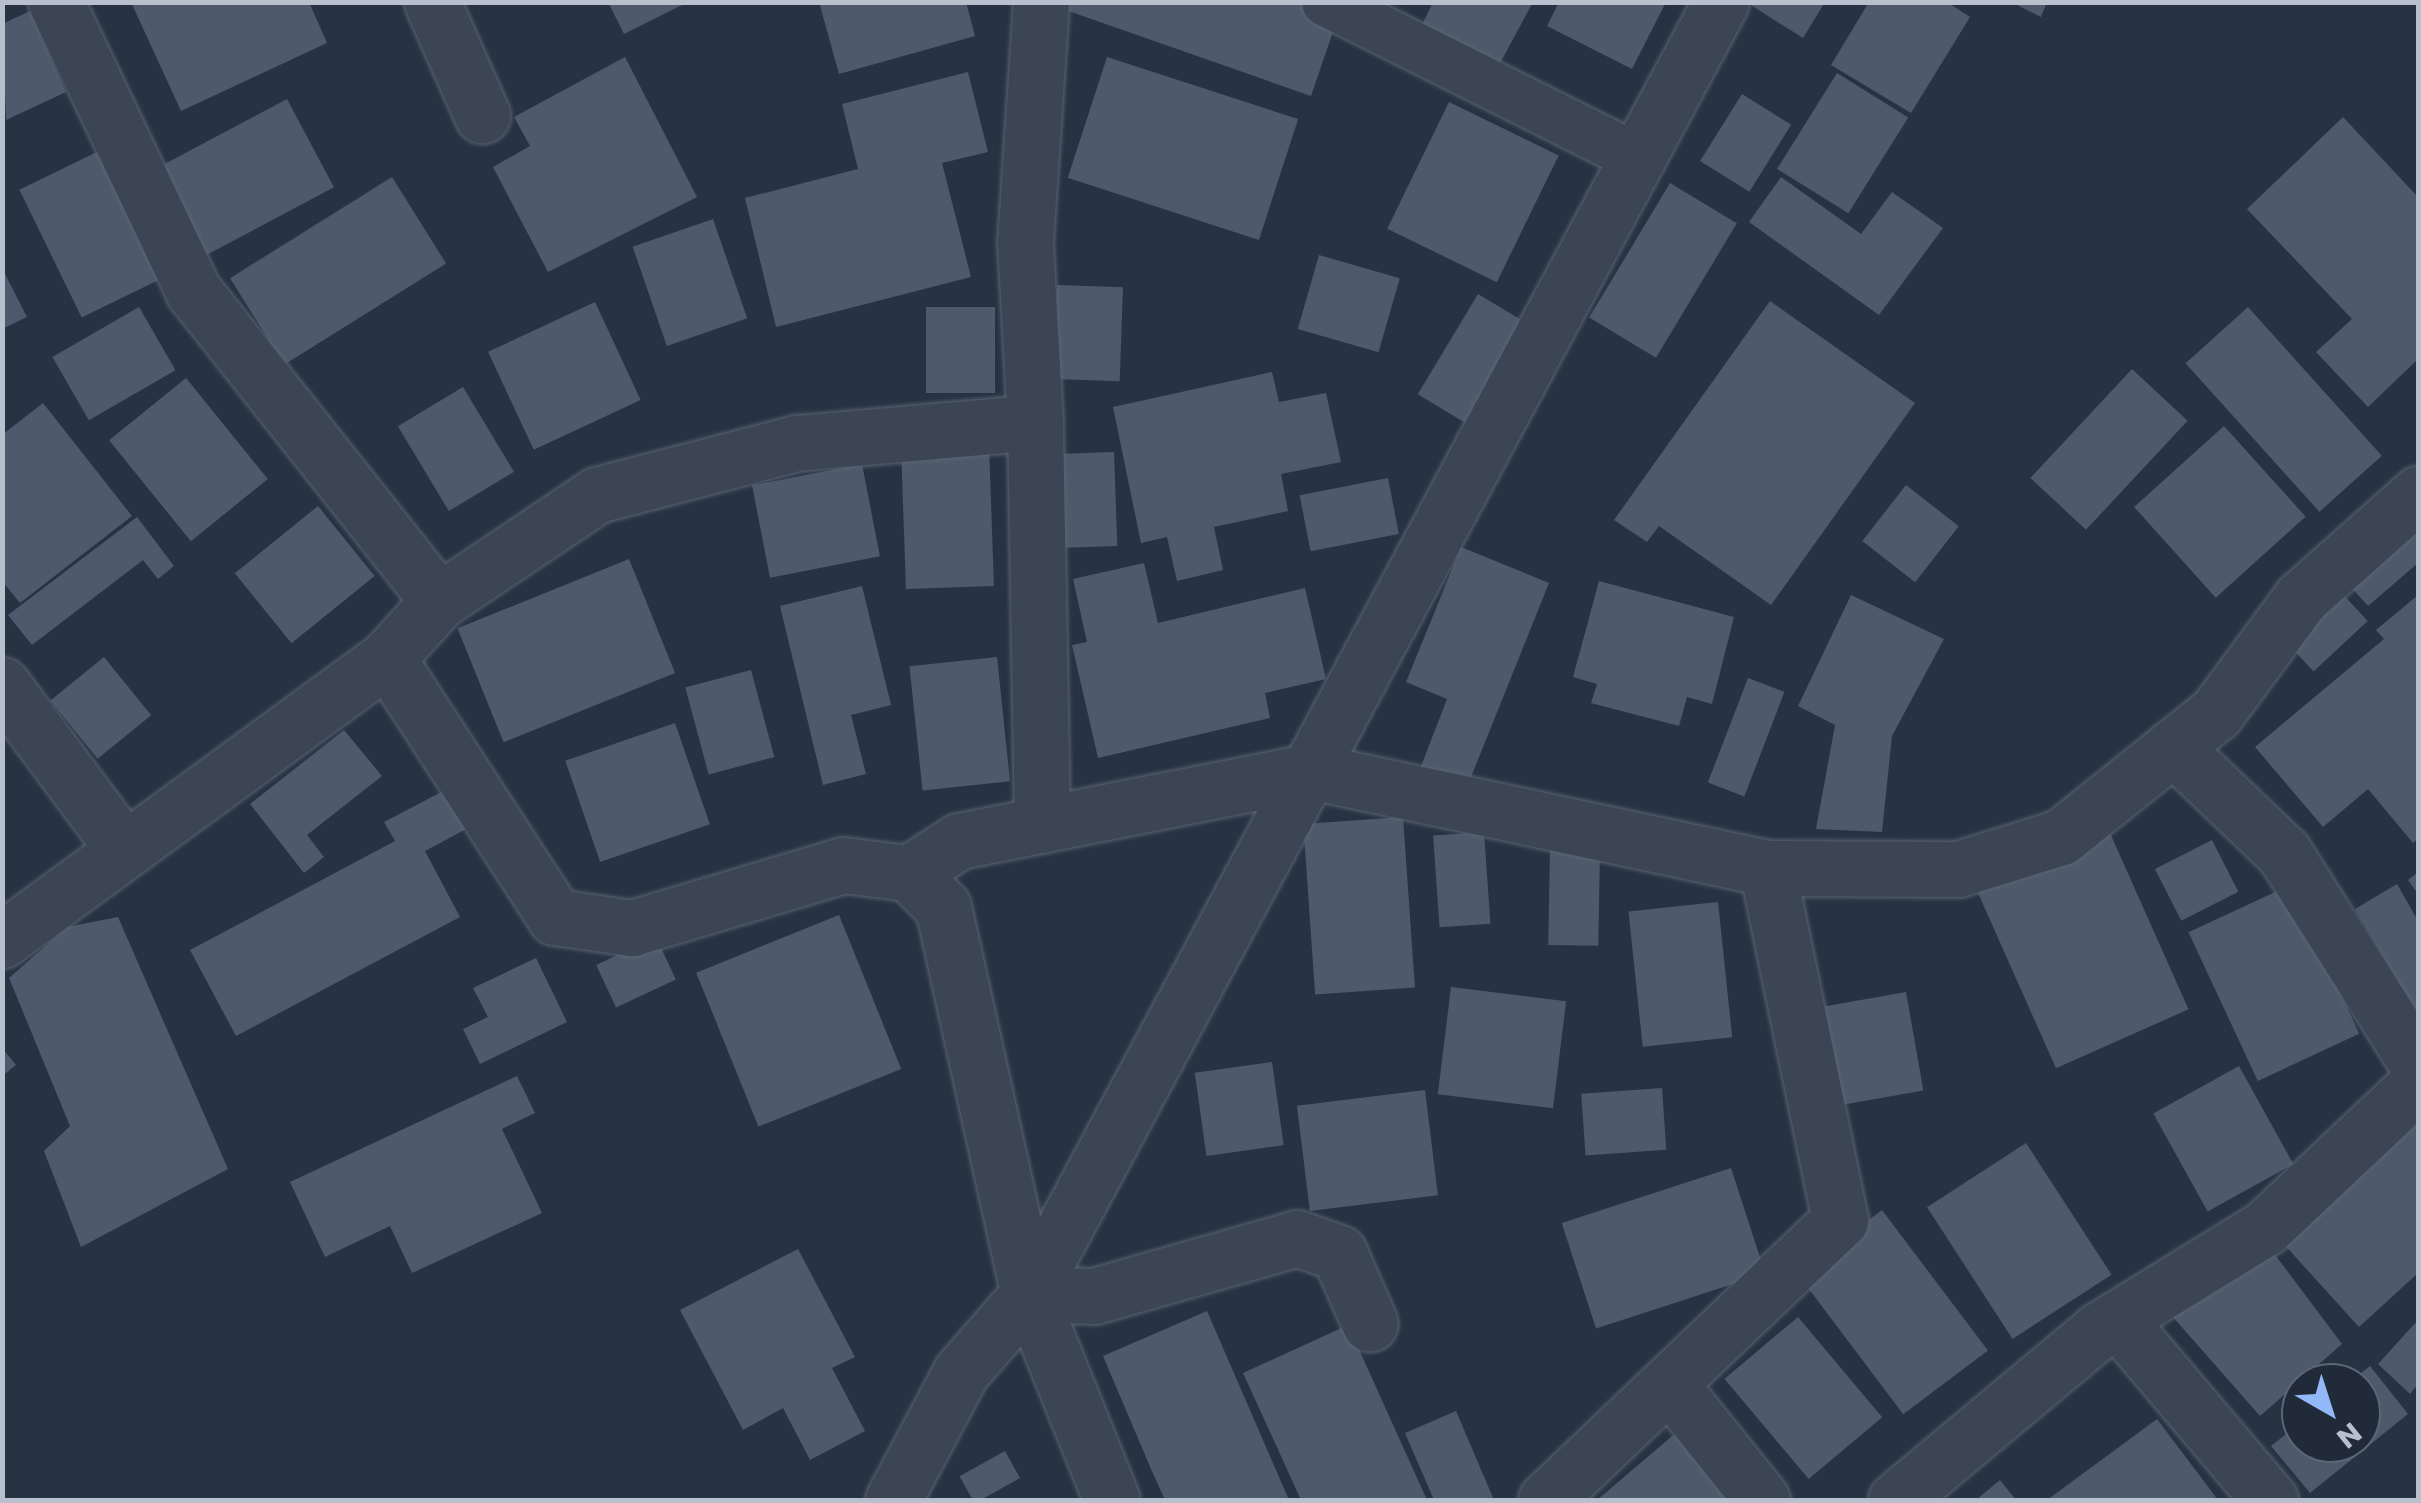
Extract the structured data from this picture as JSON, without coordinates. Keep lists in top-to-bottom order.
{
  "north": "bottom right"
}
